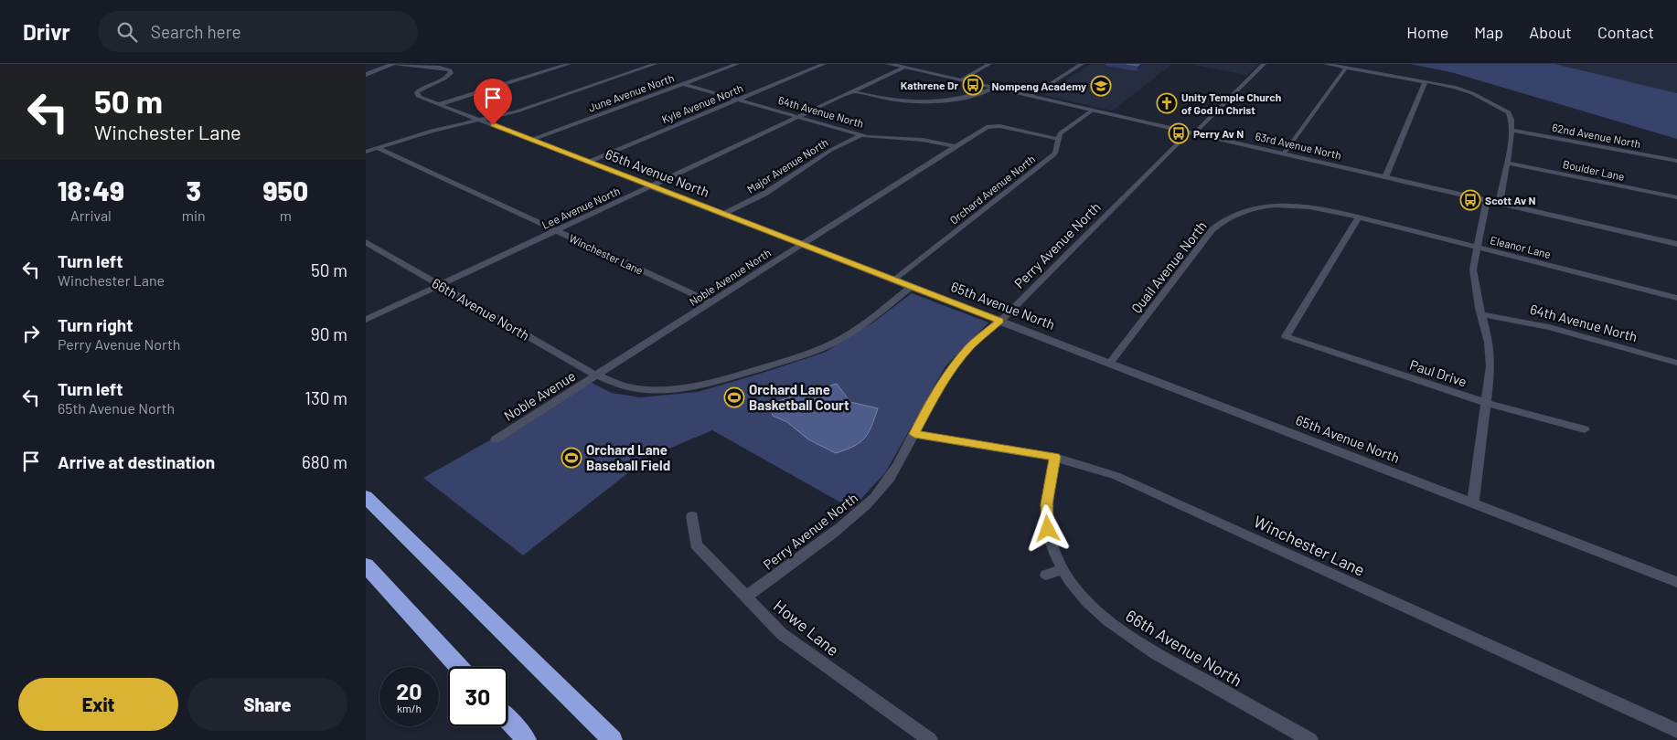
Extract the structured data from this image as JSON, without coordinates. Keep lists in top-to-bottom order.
{
  "streets": {
    "street": [
      "June Avenue North",
      "Kyle Avenue North",
      "64th Avenue North",
      "62nd Avenue North",
      "63rd Avenue North",
      "Major Avenue North",
      "Boulder Lane",
      "65th Avenue North",
      "Orchard Avenue North",
      "Lee Avenue North",
      "Perry Avenue North",
      "Eleanor Lane",
      "Winchester Lane",
      "Quail Avenue North",
      "Noble Avenue North",
      "66th Avenue North",
      "Paul Drive",
      "Noble Avenue",
      "Howe Lane"
    ]
  },
  "crossings": [
    ["June Avenue North", "64th Avenue North"],
    ["June Avenue North", "65th Avenue North"],
    ["Kyle Avenue North", "64th Avenue North"],
    ["Kyle Avenue North", "65th Avenue North"],
    ["64th Avenue North", "Major Avenue North"],
    ["64th Avenue North", "Lee Avenue North"],
    ["64th Avenue North", "Noble Avenue North"],
    ["63rd Avenue North", "Orchard Avenue North"],
    ["63rd Avenue North", "Lee Avenue North"],
    ["63rd Avenue North", "Perry Avenue North"],
    ["Major Avenue North", "65th Avenue North"],
    ["65th Avenue North", "Orchard Avenue North"],
    ["65th Avenue North", "Lee Avenue North"],
    ["65th Avenue North", "Perry Avenue North"],
    ["65th Avenue North", "Quail Avenue North"],
    ["65th Avenue North", "Noble Avenue North"],
    ["Orchard Avenue North", "Noble Avenue North"],
    ["Lee Avenue North", "Winchester Lane"],
    ["Lee Avenue North", "66th Avenue North"],
    ["Perry Avenue North", "Winchester Lane"],
    ["Perry Avenue North", "Howe Lane"],
    ["Eleanor Lane", "Quail Avenue North"],
    ["Eleanor Lane", "Paul Drive"],
    ["Winchester Lane", "Noble Avenue North"],
    ["Winchester Lane", "66th Avenue North"],
    ["Quail Avenue North", "Paul Drive"],
    ["Noble Avenue North", "66th Avenue North"],
    ["Noble Avenue North", "Noble Avenue"],
    ["66th Avenue North", "Noble Avenue"]
  ],
  "places": {
    "bus stop": ["Kathrene Dr", "Perry Av N", "Scott Av N"],
    "school or university": ["Nompeng Academy"],
    "church": ["Unity Temple Church of God in Christ"],
    "sports": ["Orchard Lane Basketball Court", "Orchard Lane Baseball Field"]
  },
  "page": {
    "header": "Drivr",
    "search": "Search here",
    "nav": [
      "Home",
      "Map",
      "About",
      "Contact"
    ],
    "turn": ["50 m", "Winchester Lane"],
    "eta": [
      "18:49",
      "Arrival",
      "3",
      "min",
      "950",
      "m"
    ],
    "list": [
      {
        "name": "Turn left",
        "note": "Winchester Lane",
        "value": "50 m"
      },
      {
        "name": "Turn right",
        "note": "Perry Avenue North",
        "value": "90 m"
      },
      {
        "name": "Turn left",
        "note": "65th Avenue North",
        "value": "130 m"
      },
      {
        "name": "Arrive at destination",
        "value": "680 m"
      }
    ],
    "speed": "20 km/h",
    "limit": "30",
    "buttons": ["Exit", "Share"]
  }
}
